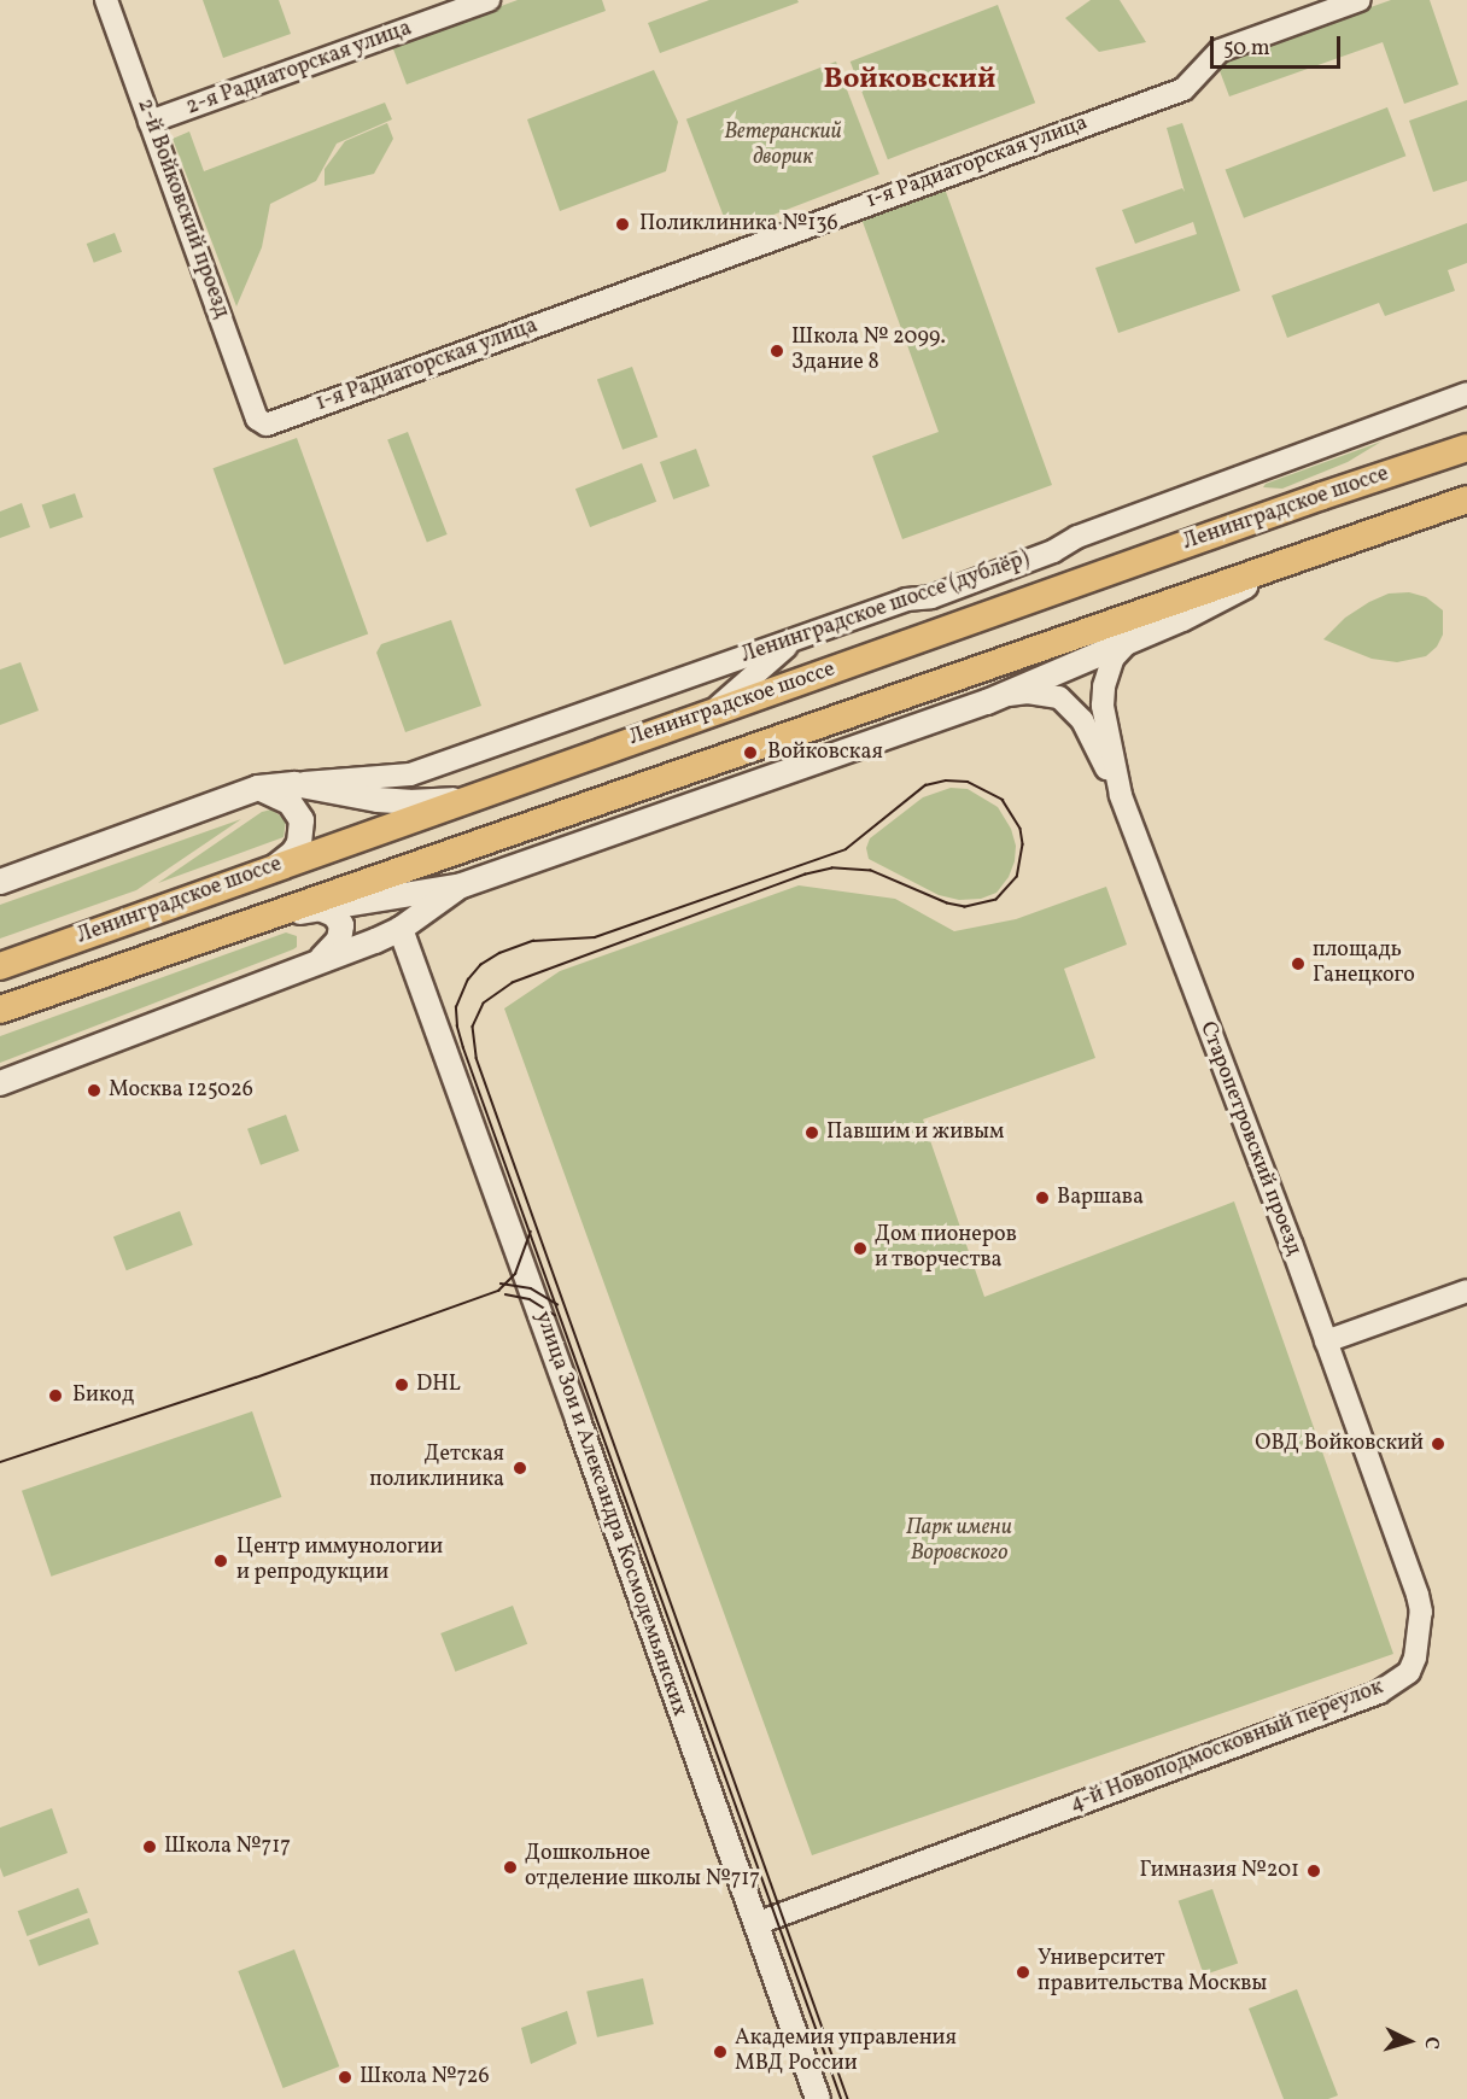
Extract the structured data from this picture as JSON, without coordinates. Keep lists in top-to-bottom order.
{
  "streets": {
    "main road": ["Ленинградское шоссе", "улица Зои и Александра Космодемьянских"],
    "street": [
      "2-я Радиаторская улица",
      "1-я Радиаторская улица",
      "2-й Войковский проезд",
      "Ленинградское шоссе (дублёр)",
      "Старопетровский проезд",
      "4-й Новоподмосковный переулок"
    ]
  },
  "crossings": [
    ["2-я Радиаторская улица", "2-й Войковский проезд"],
    ["1-я Радиаторская улица", "2-й Войковский проезд"],
    ["Старопетровский проезд", "4-й Новоподмосковный переулок"],
    ["улица Зои и Александра Космодемьянских", "4-й Новоподмосковный переулок"]
  ],
  "districts": ["Войковский"],
  "parks": ["Ветеранский дворик", "Парк имени Воровского"],
  "places": [
    "Поликлиника №136",
    "Школа № 2099. Здание 8",
    "Войковская",
    "площадь Ганецкого",
    "Москва 125026",
    "Павшим и живым",
    "Варшава",
    "Дом пионеров и творчества",
    "DHL",
    "Бикод",
    "ОВД Войковский",
    "Детская поликлиника",
    "Центр иммунологии и репродукции",
    "Школа №717",
    "Дошкольное отделение школы №717",
    "Гимназия №201",
    "Университет правительства Москвы",
    "Академия управления МВД России",
    "Школа №726"
  ],
  "scale_bar": "50 m",
  "north": "right"
}
